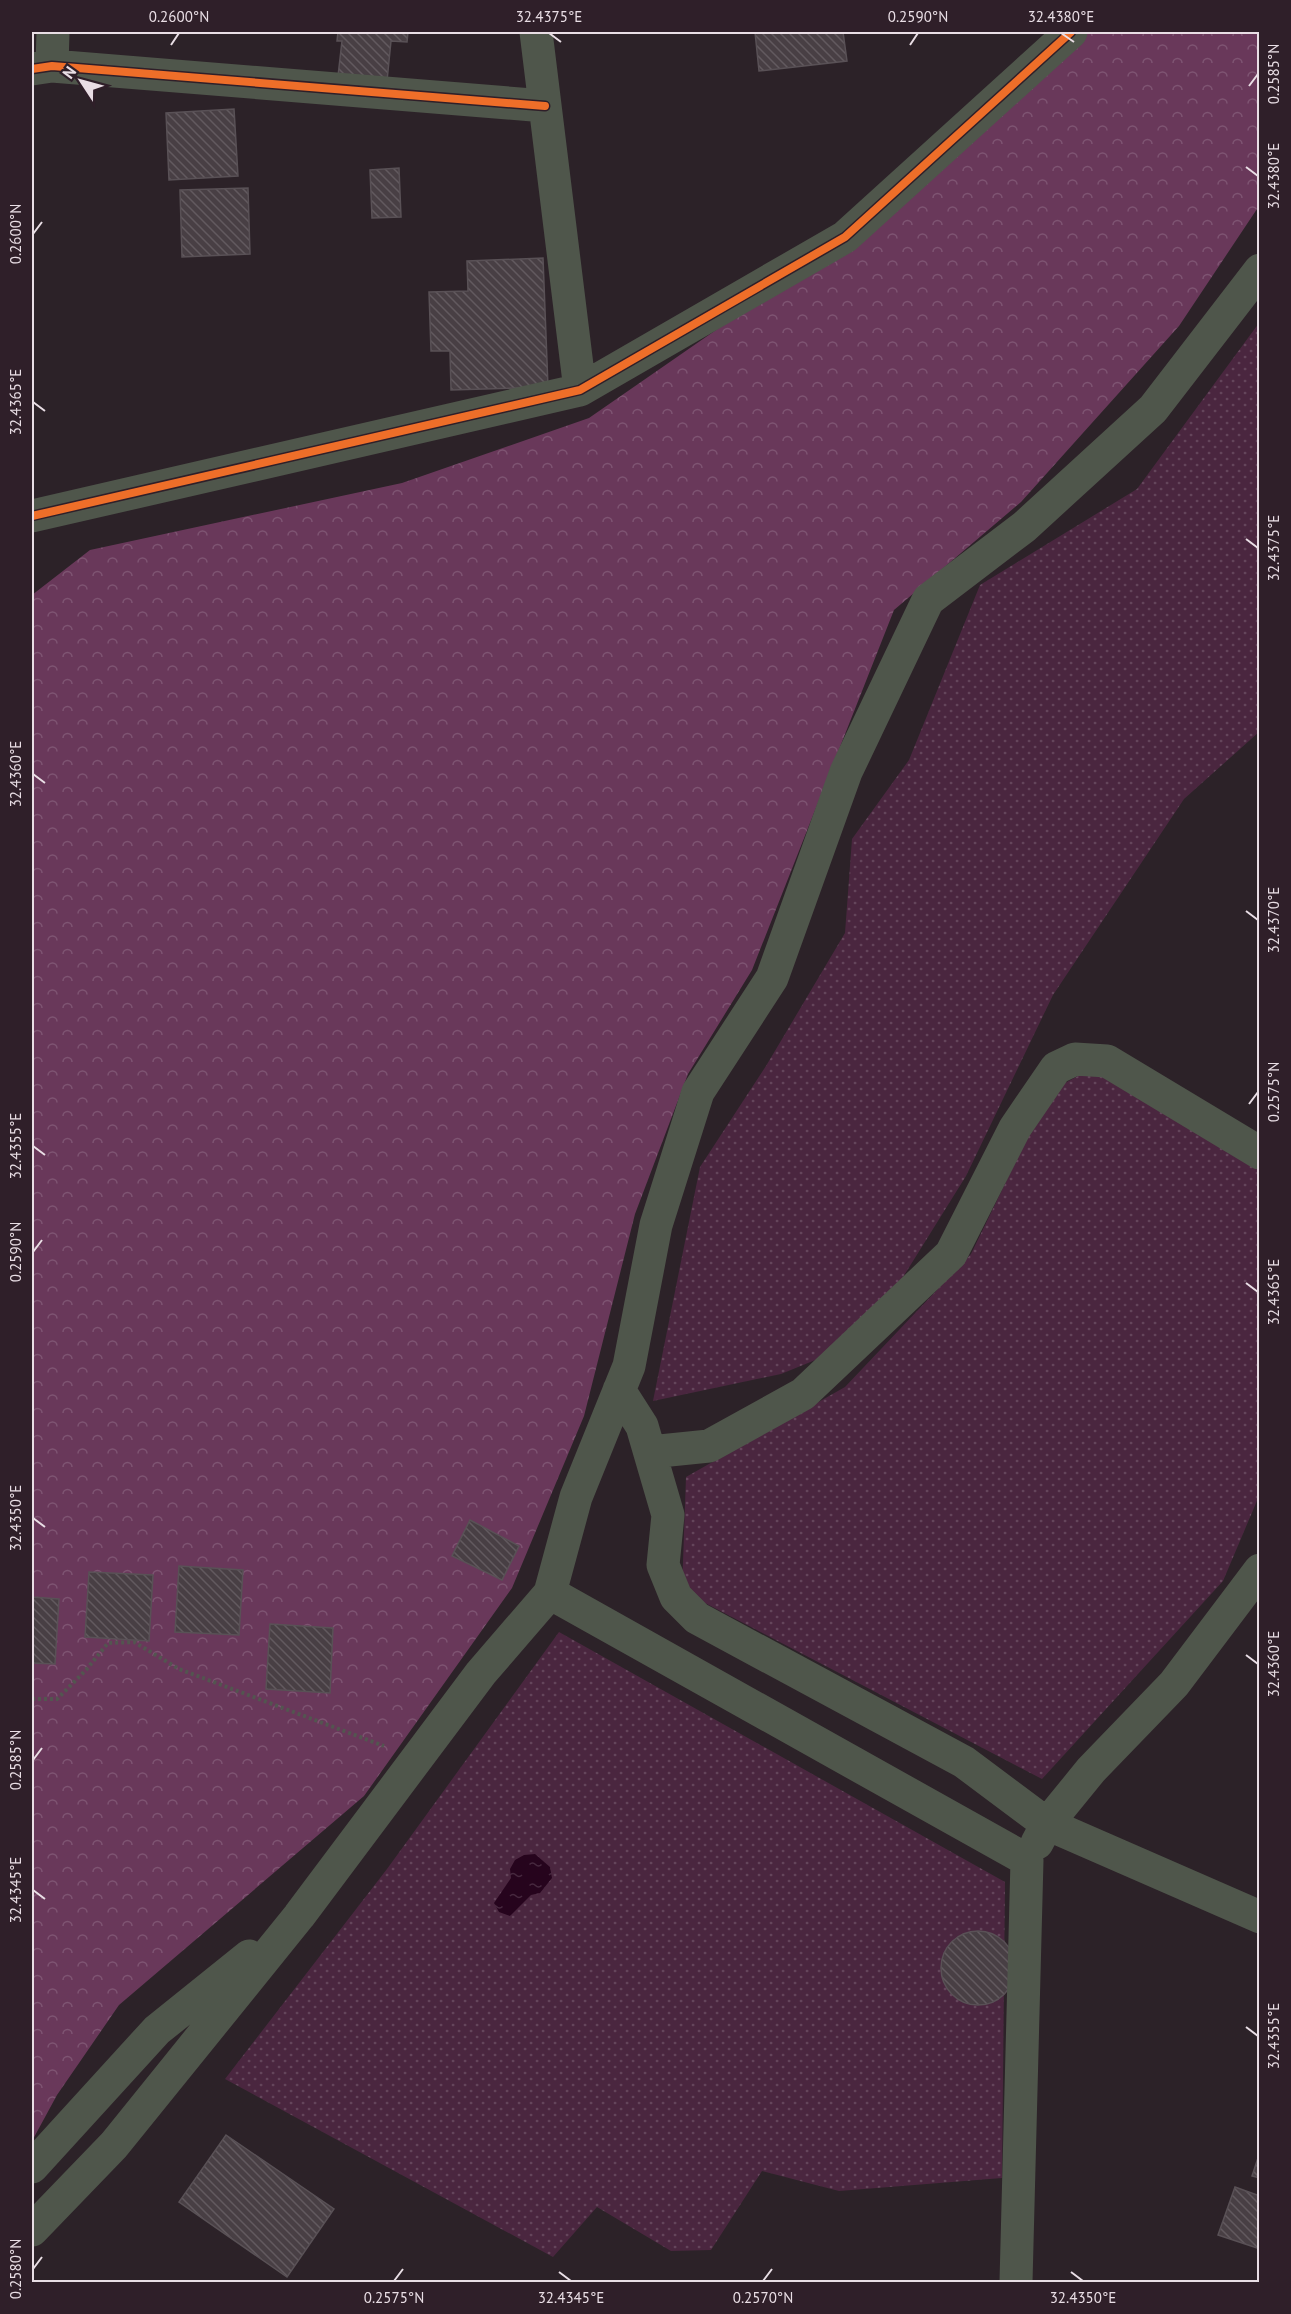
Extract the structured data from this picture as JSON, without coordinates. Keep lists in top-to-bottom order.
{
  "north": "top left",
  "coordinates": [
    "0.2600°N",
    "32.4375°E",
    "0.2590°N",
    "32.4380°E",
    "0.2585°N",
    "32.4365°E",
    "32.4360°E",
    "32.4370°E",
    "0.2575°N",
    "32.4355°E",
    "32.4350°E",
    "32.4345°E",
    "0.2580°N",
    "0.2570°N"
  ]
}
